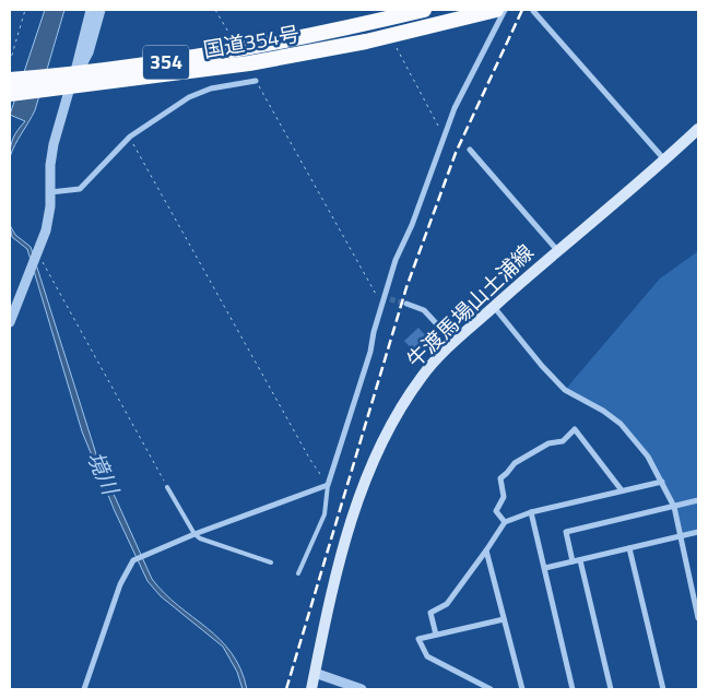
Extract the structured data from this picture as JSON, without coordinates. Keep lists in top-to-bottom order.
{
  "streets": {
    "highway": ["国道354号", "354"],
    "main road": ["牛渡馬場山土浦線"]
  },
  "water": ["境川"]
}
